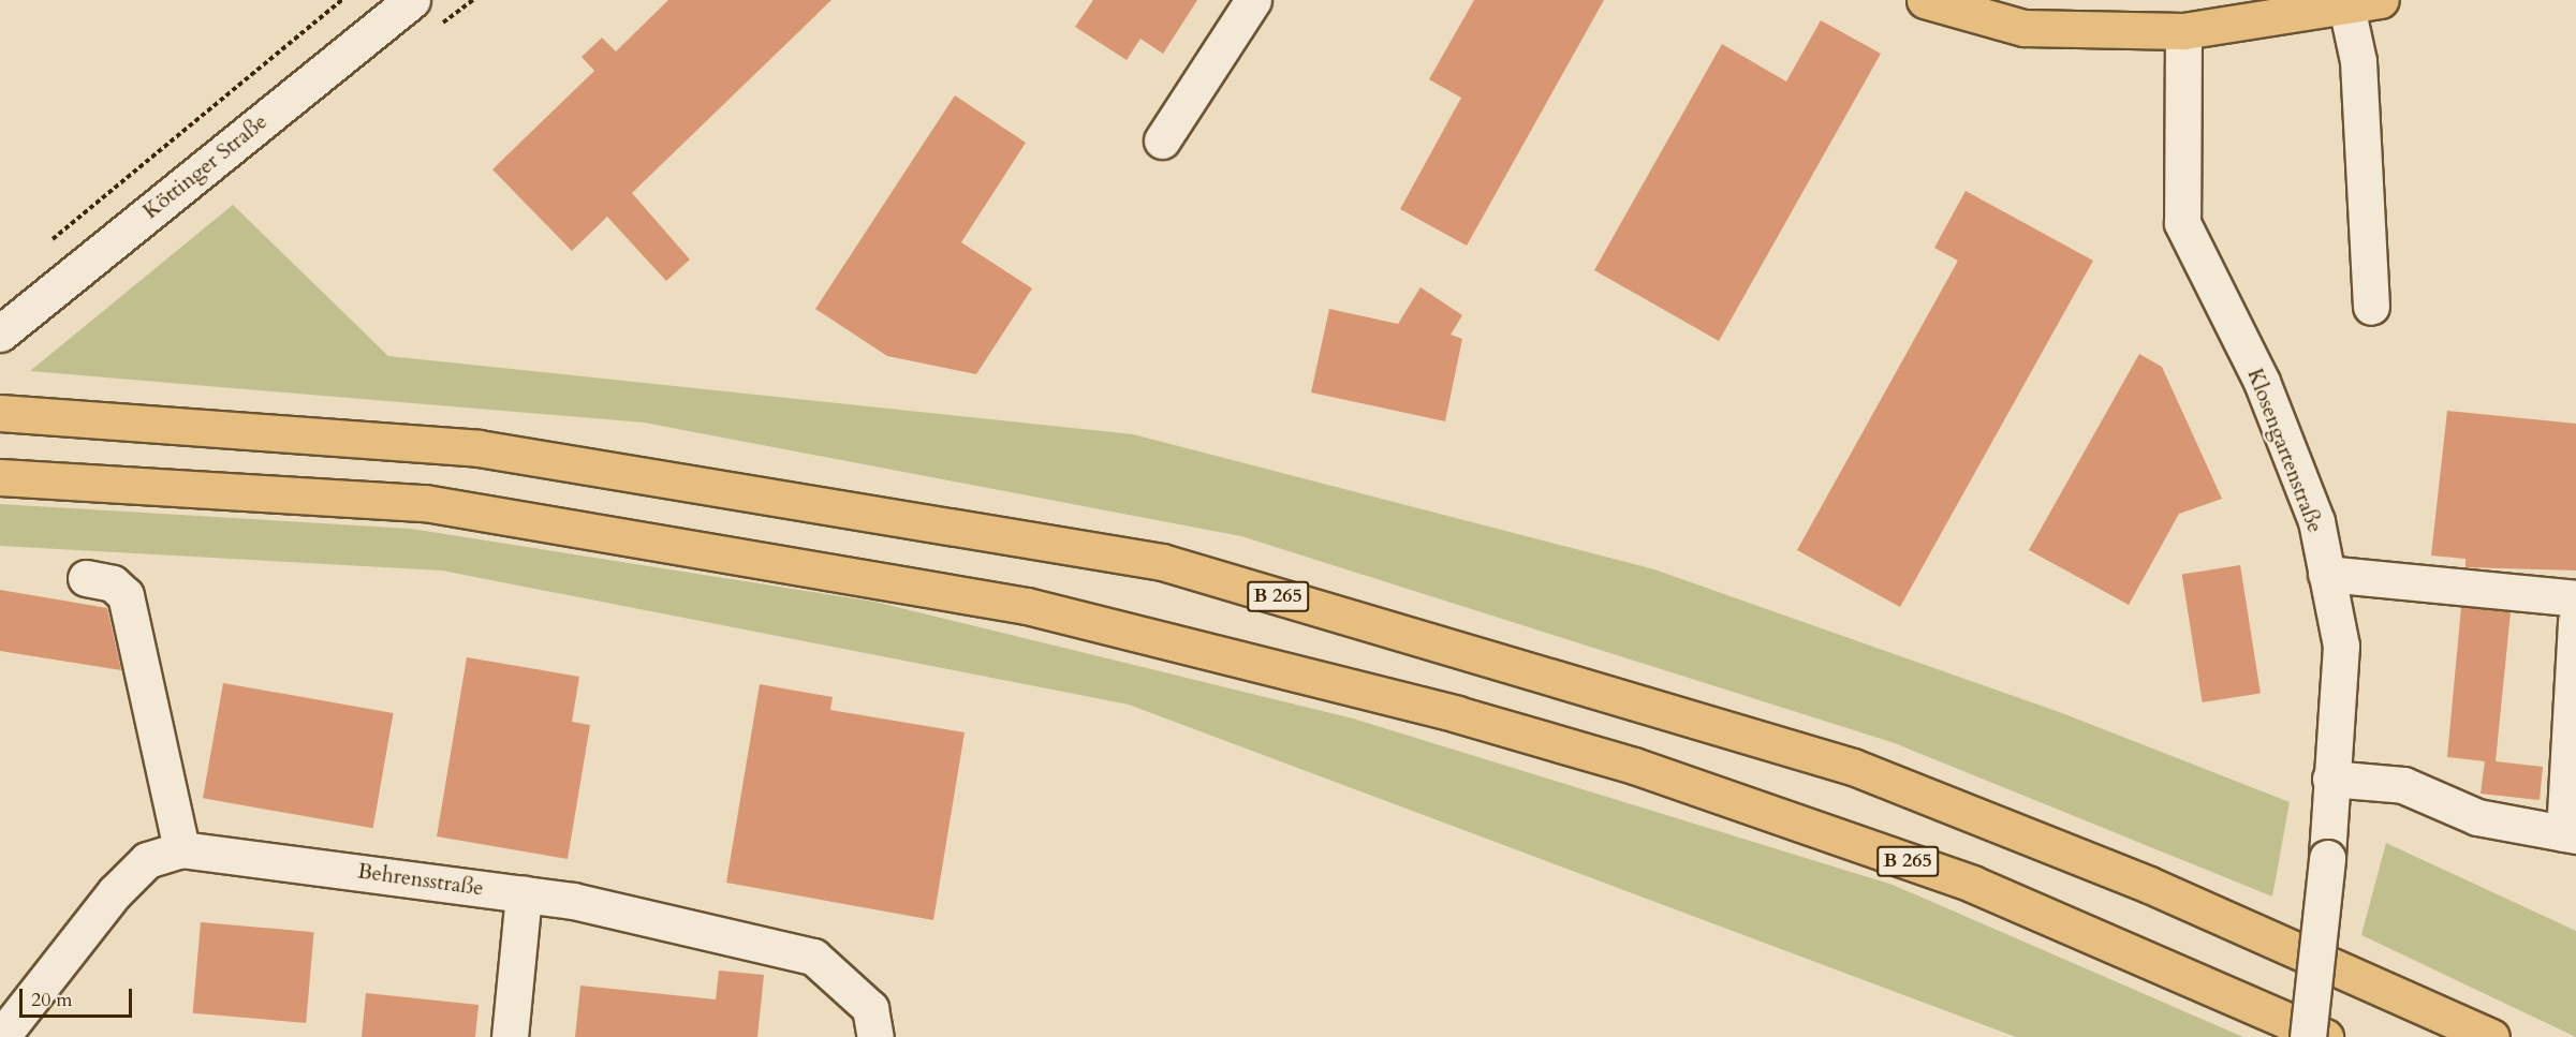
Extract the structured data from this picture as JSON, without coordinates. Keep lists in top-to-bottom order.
{
  "streets": {
    "main road": ["B 265"],
    "street": ["Köttinger Straße", "Klosengartenstraße", "Behrensstraße"]
  },
  "scale_bar": "20 m"
}
